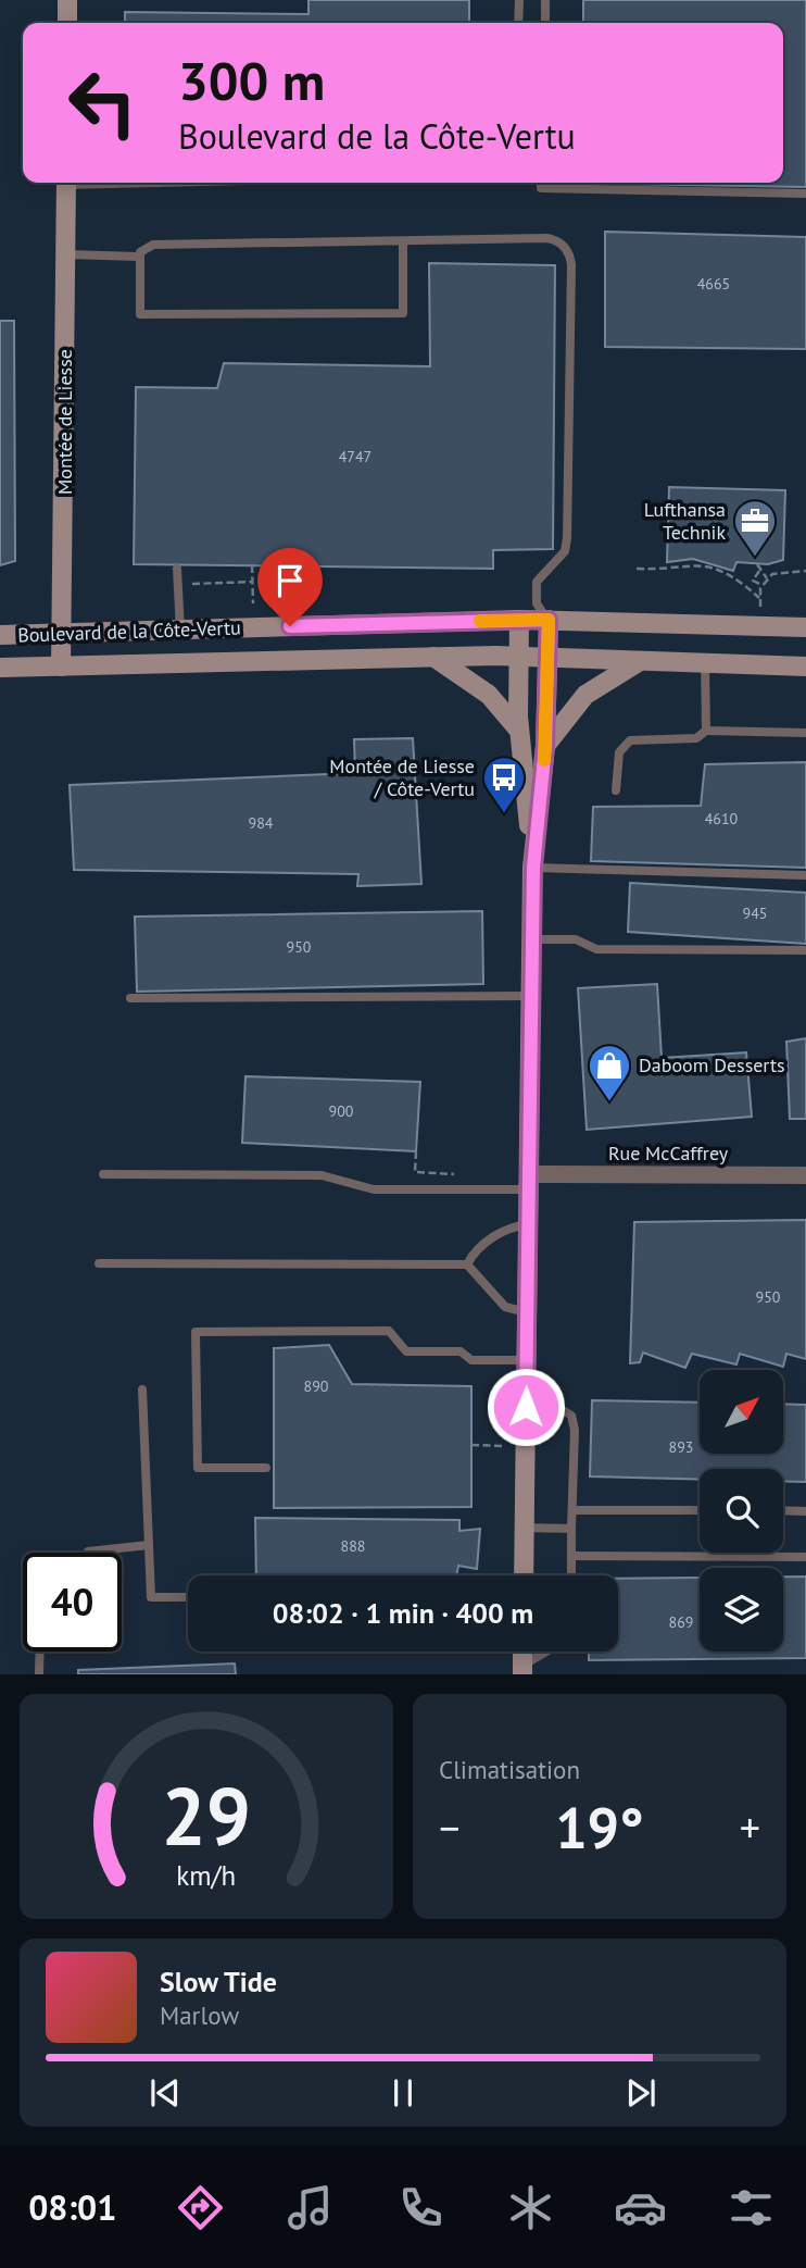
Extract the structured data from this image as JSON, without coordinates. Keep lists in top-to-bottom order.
{
  "streets": {
    "street": ["Montée de Liesse", "Boulevard de la Côte-Vertu", "Rue McCaffrey"]
  },
  "crossings": [
    ["Montée de Liesse", "Boulevard de la Côte-Vertu"]
  ],
  "places": {
    "office": ["Lufthansa Technik"],
    "bus stop": ["Montée de Liesse / Côte-Vertu"],
    "shop": ["Daboom Desserts"]
  },
  "house_numbers": [
    "4665",
    "4747",
    "4610",
    "984",
    "945",
    "950",
    "900",
    "950",
    "890",
    "893",
    "888",
    "869"
  ],
  "north": "top right",
  "page": {
    "turn": ["300 m", "Boulevard de la Côte-Vertu"],
    "limit": "40",
    "trip": "08:02 · 1 min · 400 m",
    "tile": "Climatisation",
    "heat": ["−", "19°", "+"],
    "song": ["Slow Tide", "Marlow"],
    "tabs": "08:01",
    "gauge": ["29", "km/h"]
  }
}
